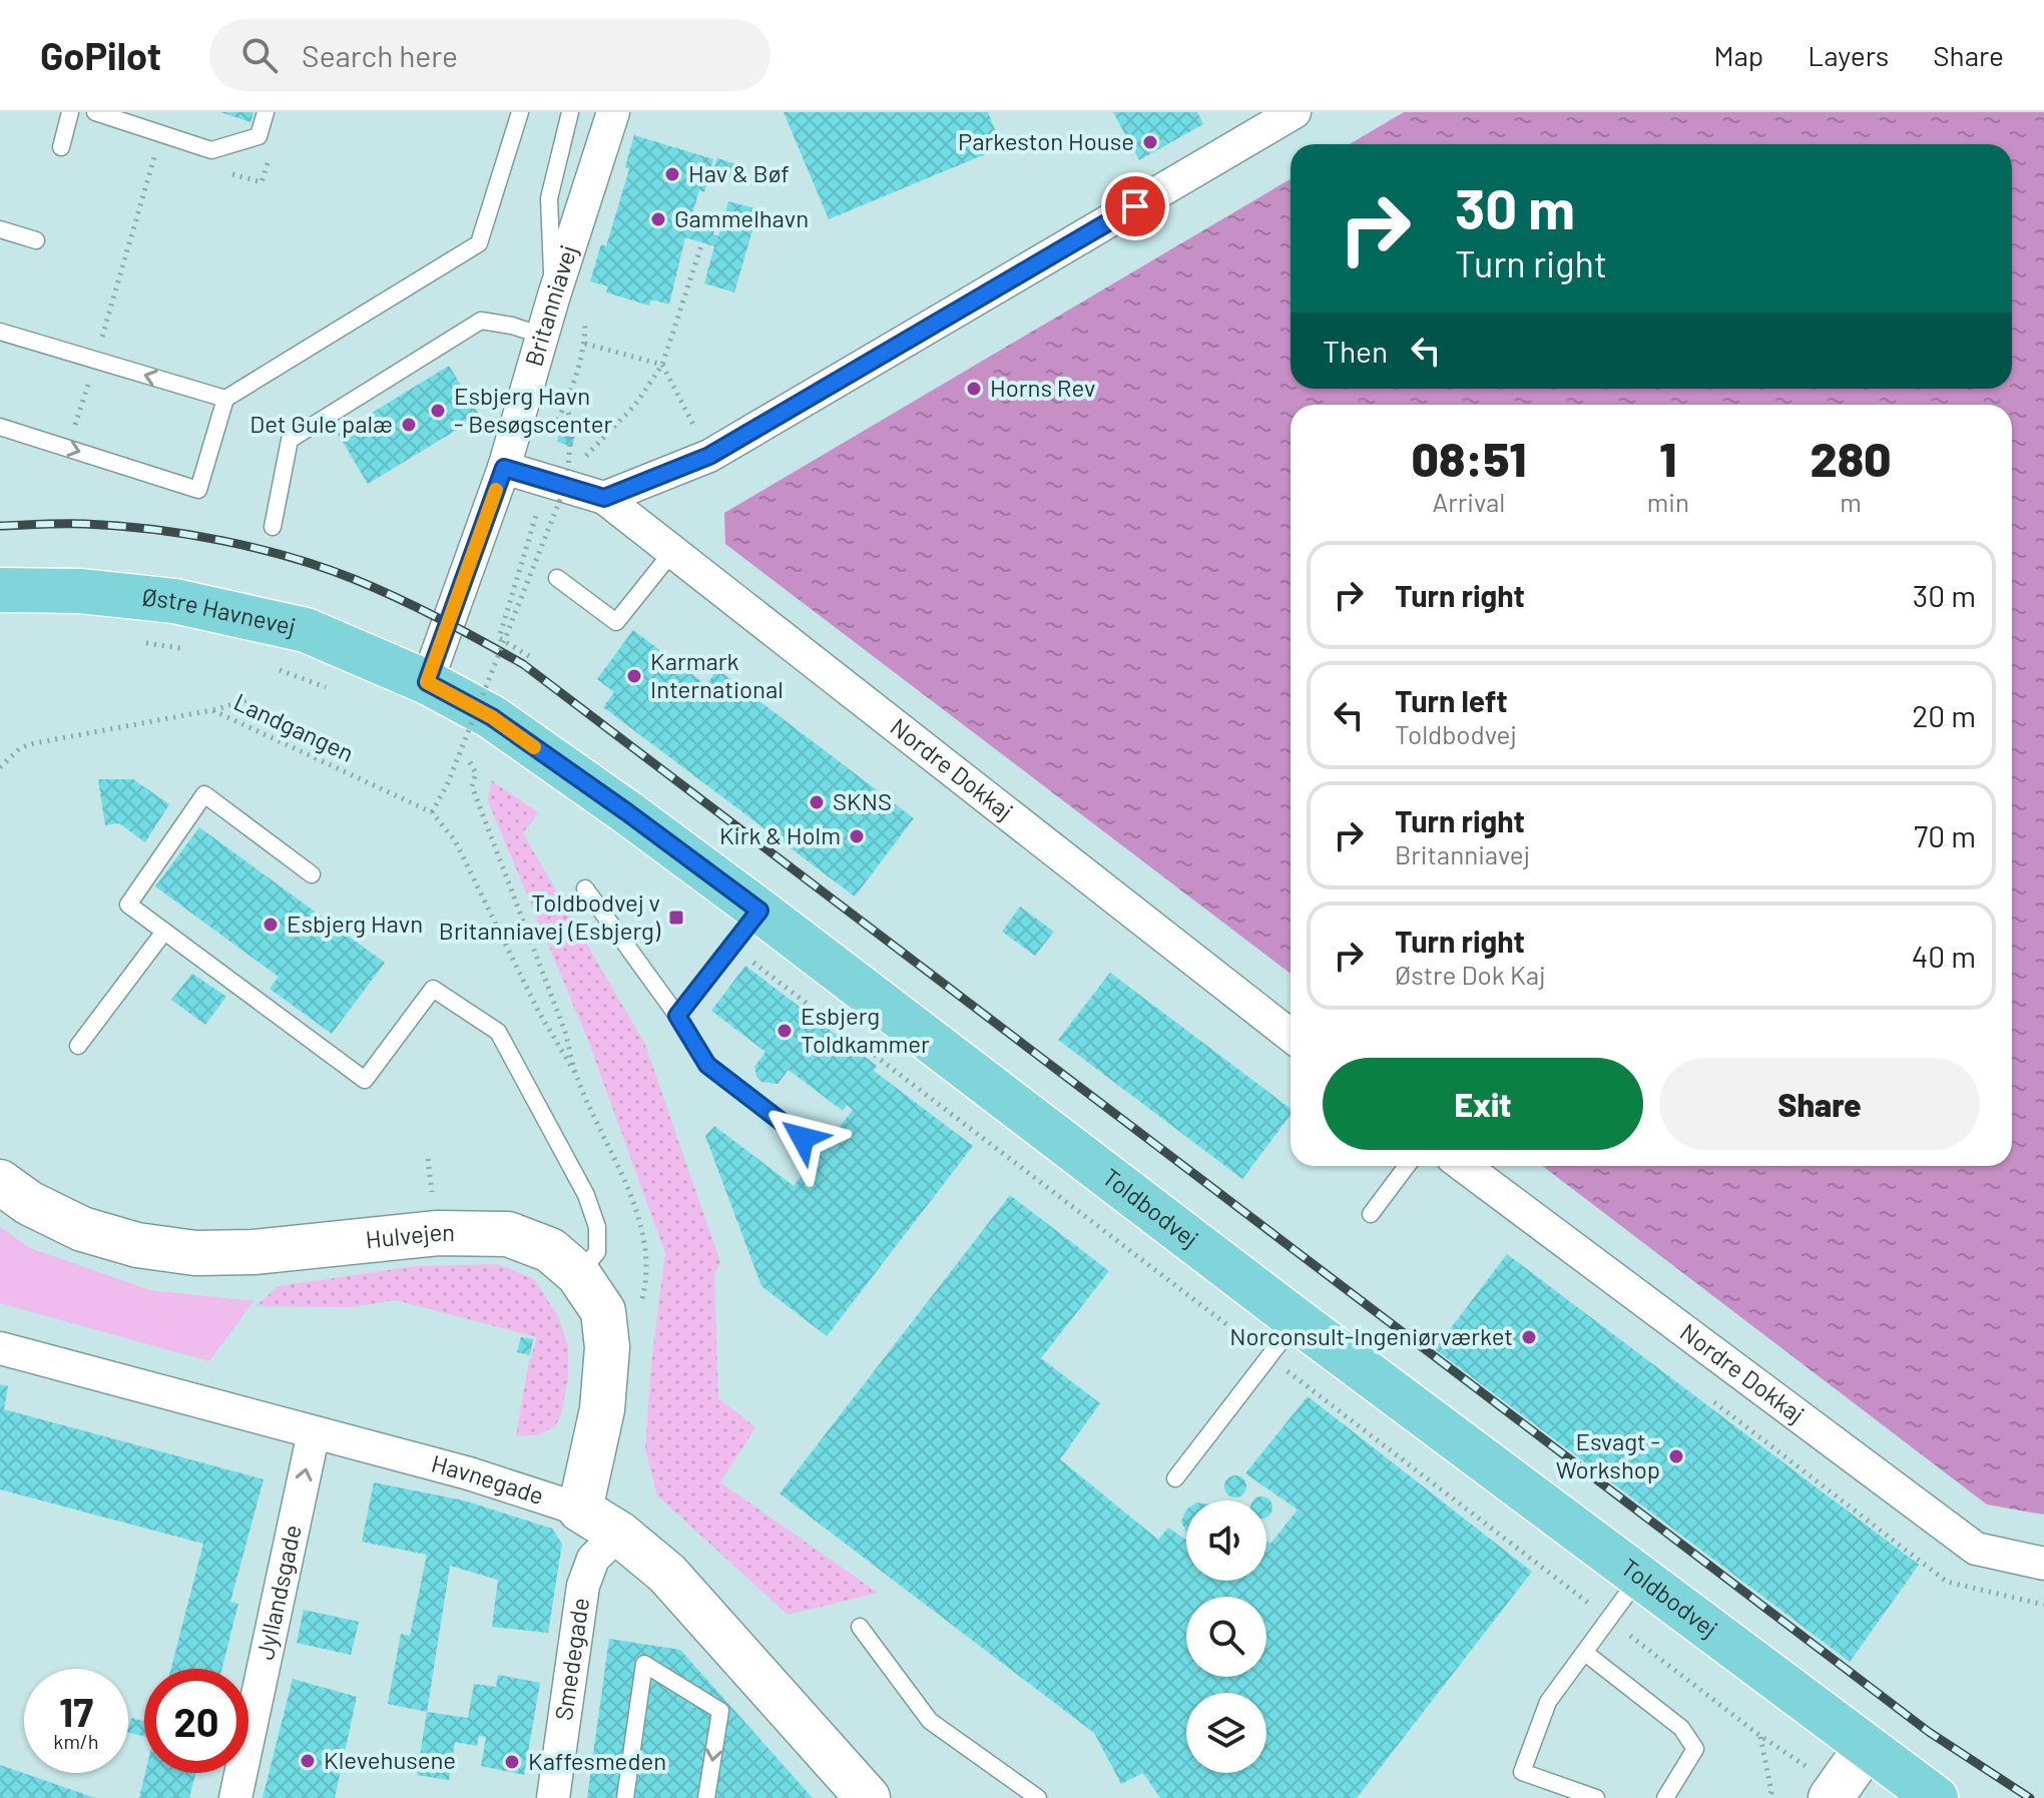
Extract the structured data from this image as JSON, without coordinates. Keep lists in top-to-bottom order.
{
  "streets": {
    "main road": ["Østre Havnevej", "Toldbodvej"],
    "street": [
      "Britanniavej",
      "Nordre Dokkaj",
      "Hulvejen",
      "Havnegade",
      "Jyllandsgade",
      "Smedegade"
    ],
    "path": ["Landgangen"]
  },
  "crossings": [
    ["Britanniavej", "Østre Havnevej"],
    ["Britanniavej", "Toldbodvej"],
    ["Østre Havnevej", "Toldbodvej"],
    ["Hulvejen", "Havnegade"],
    ["Havnegade", "Jyllandsgade"],
    ["Havnegade", "Smedegade"]
  ],
  "one_way": ["Jyllandsgade"],
  "places": {
    "other": [
      "Parkeston House",
      "Hav & Bøf",
      "Gammelhavn",
      "Horns Rev",
      "Esbjerg Havn - Besøgscenter",
      "Det Gule palæ",
      "Karmark International",
      "SKNS",
      "Kirk & Holm",
      "Esbjerg Havn",
      "Esbjerg Toldkammer",
      "Norconsult-Ingeniørværket",
      "Esvagt - Workshop",
      "Klevehusene",
      "Kaffesmeden"
    ],
    "transit": ["Toldbodvej v Britanniavej (Esbjerg)"]
  },
  "page": {
    "header": "GoPilot",
    "search": "Search here",
    "nav": ["Map", "Layers", "Share"],
    "turn": ["30 m", "Turn right"],
    "then": "Then",
    "eta": [
      "08:51",
      "Arrival",
      "1",
      "min",
      "280",
      "m"
    ],
    "list": [
      {
        "name": "Turn right",
        "value": "30 m"
      },
      {
        "name": "Turn left",
        "note": "Toldbodvej",
        "value": "20 m"
      },
      {
        "name": "Turn right",
        "note": "Britanniavej",
        "value": "70 m"
      },
      {
        "name": "Turn right",
        "note": "Østre Dok Kaj",
        "value": "40 m"
      }
    ],
    "buttons": ["Exit", "Share"],
    "speed": "17 km/h",
    "limit": "20"
  }
}
